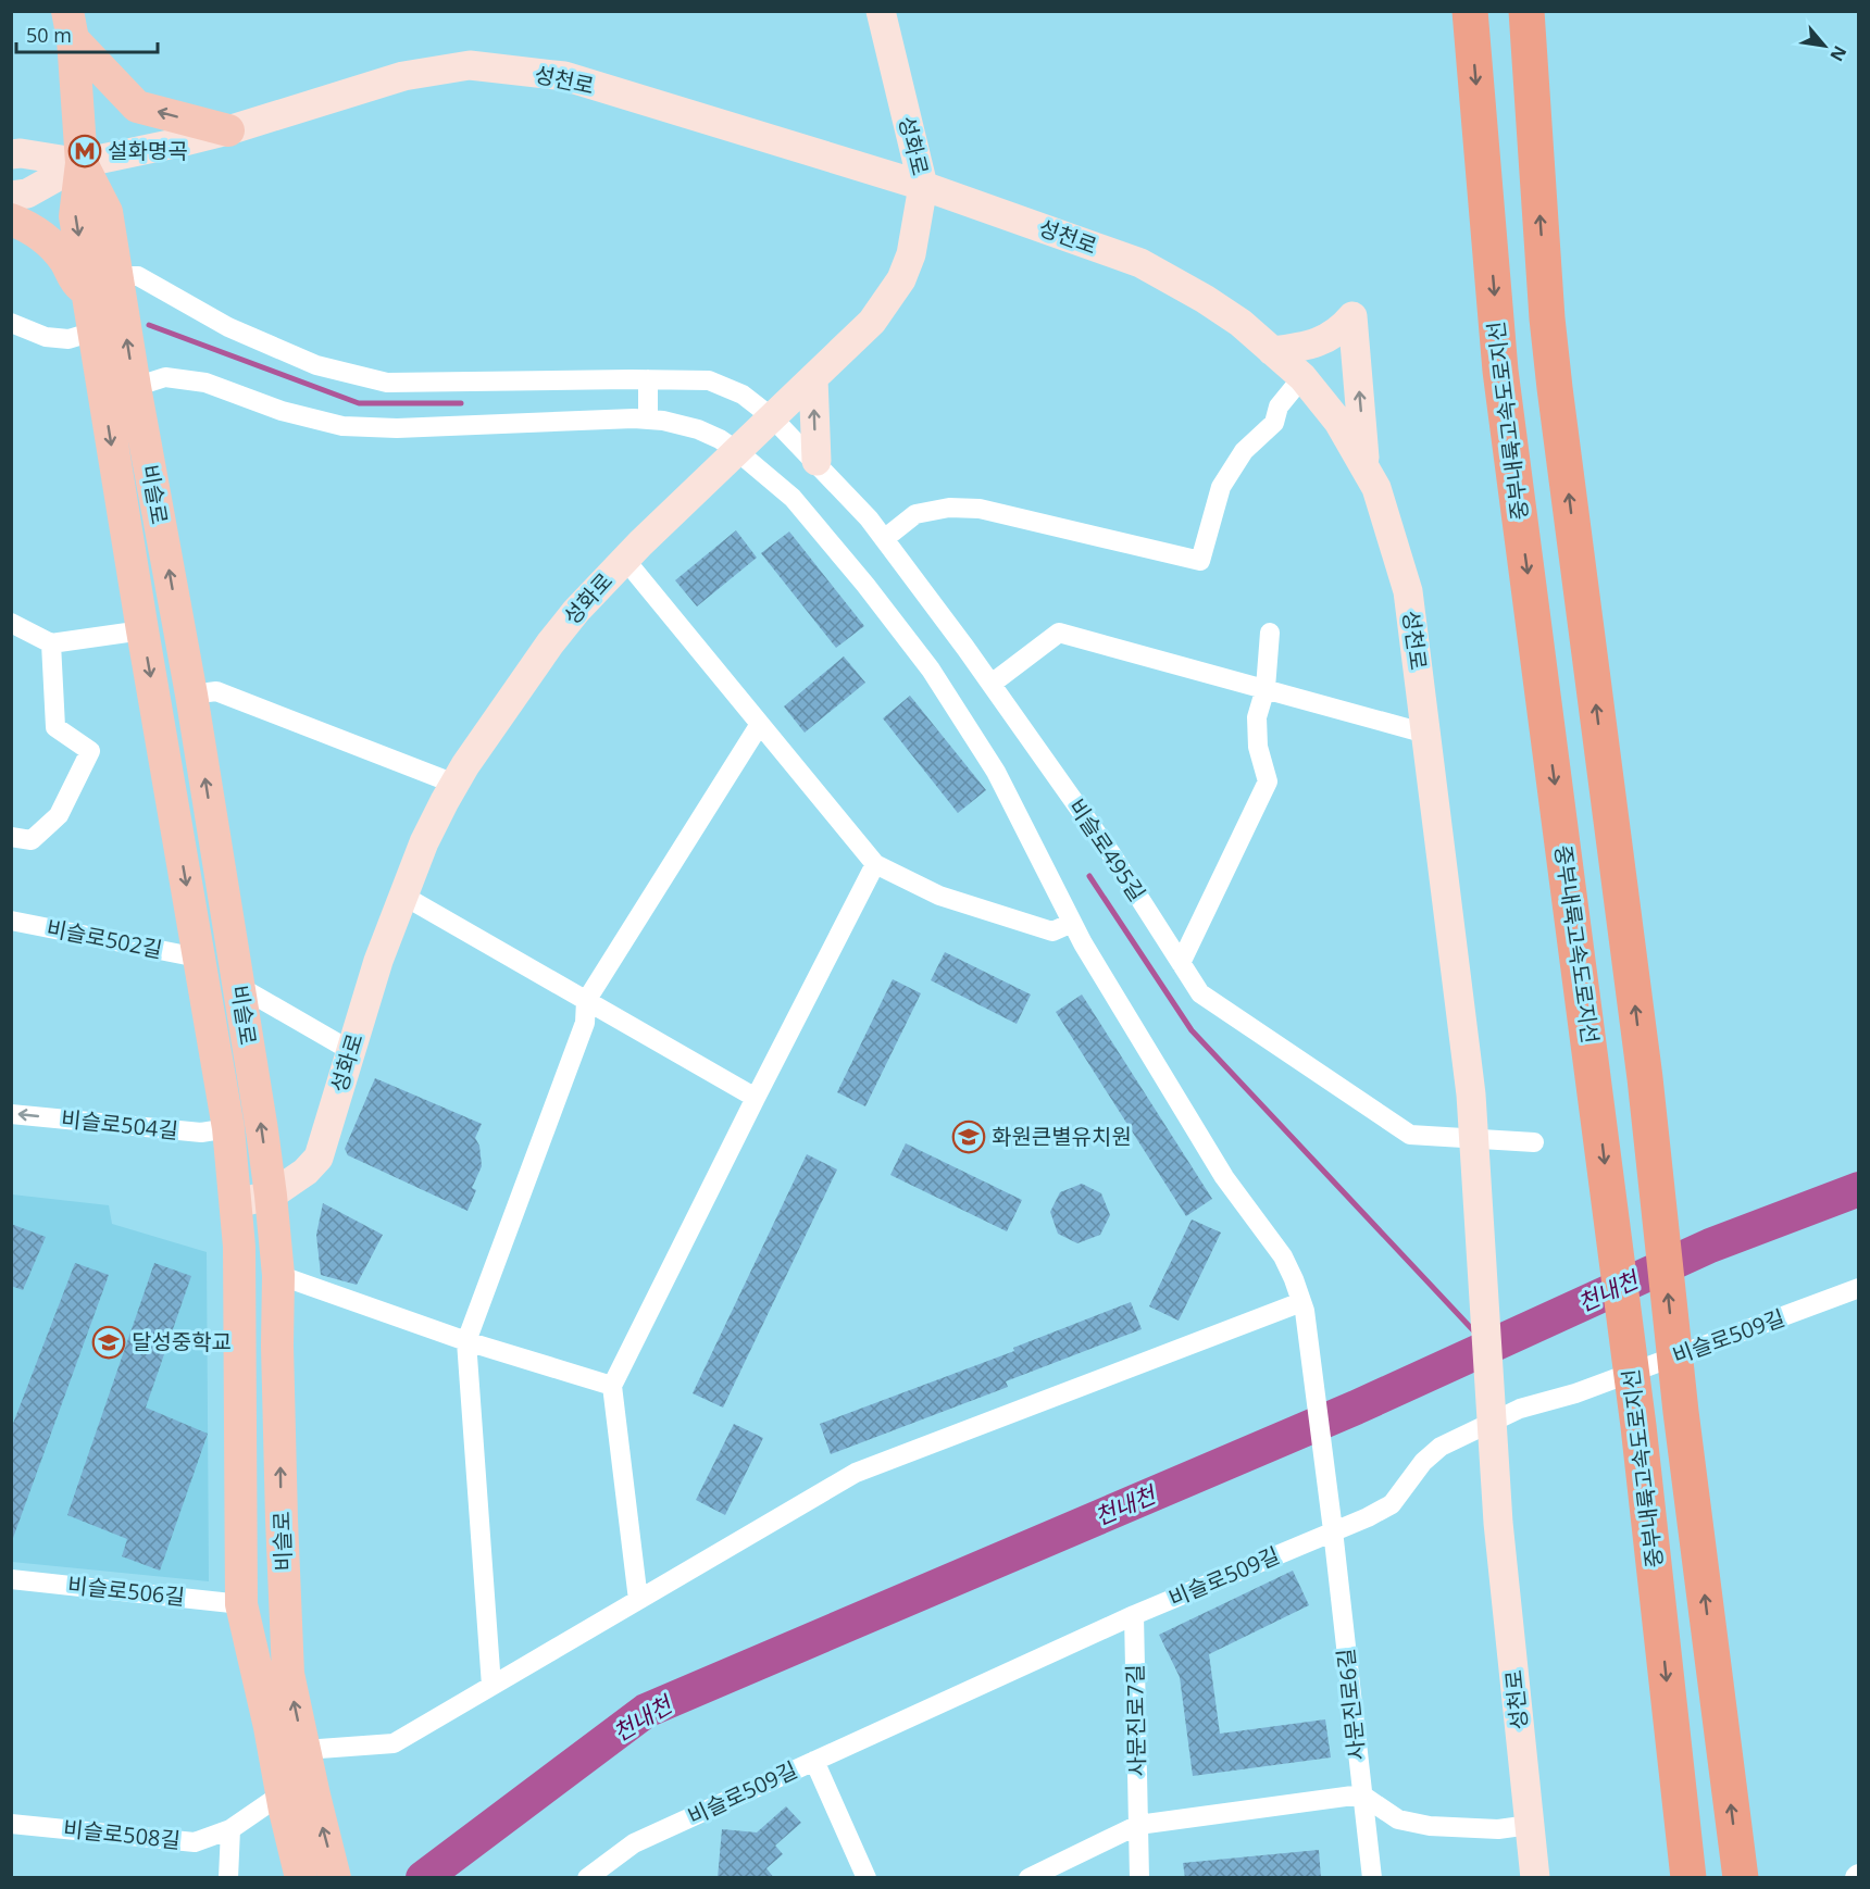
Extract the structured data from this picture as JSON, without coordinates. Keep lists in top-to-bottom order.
{
  "streets": {
    "highway": ["중부내륙고속도로지선"],
    "main road": ["성천로", "성화로", "비슬로"],
    "street": [
      "비슬로495길",
      "비슬로502길",
      "비슬로504길",
      "비슬로509길",
      "비슬로506길",
      "사문진로6길",
      "사문진로7길",
      "비슬로508길"
    ]
  },
  "crossings": [
    ["성천로", "성화로"],
    ["성천로", "비슬로"],
    ["성화로", "비슬로"],
    ["성화로", "비슬로495길"],
    ["성화로", "사문진로6길"],
    ["비슬로", "비슬로495길"],
    ["비슬로", "비슬로502길"],
    ["비슬로", "비슬로504길"],
    ["비슬로", "비슬로506길"],
    ["비슬로", "사문진로6길"],
    ["비슬로", "비슬로508길"],
    ["비슬로509길", "사문진로6길"],
    ["비슬로509길", "사문진로7길"]
  ],
  "one_way": ["비슬로504길"],
  "water": ["천내천"],
  "places": {
    "metro station": ["설화명곡"],
    "school or university": ["화원큰별유치원", "달성중학교"]
  },
  "scale_bar": "50 m",
  "north": "bottom right"
}
